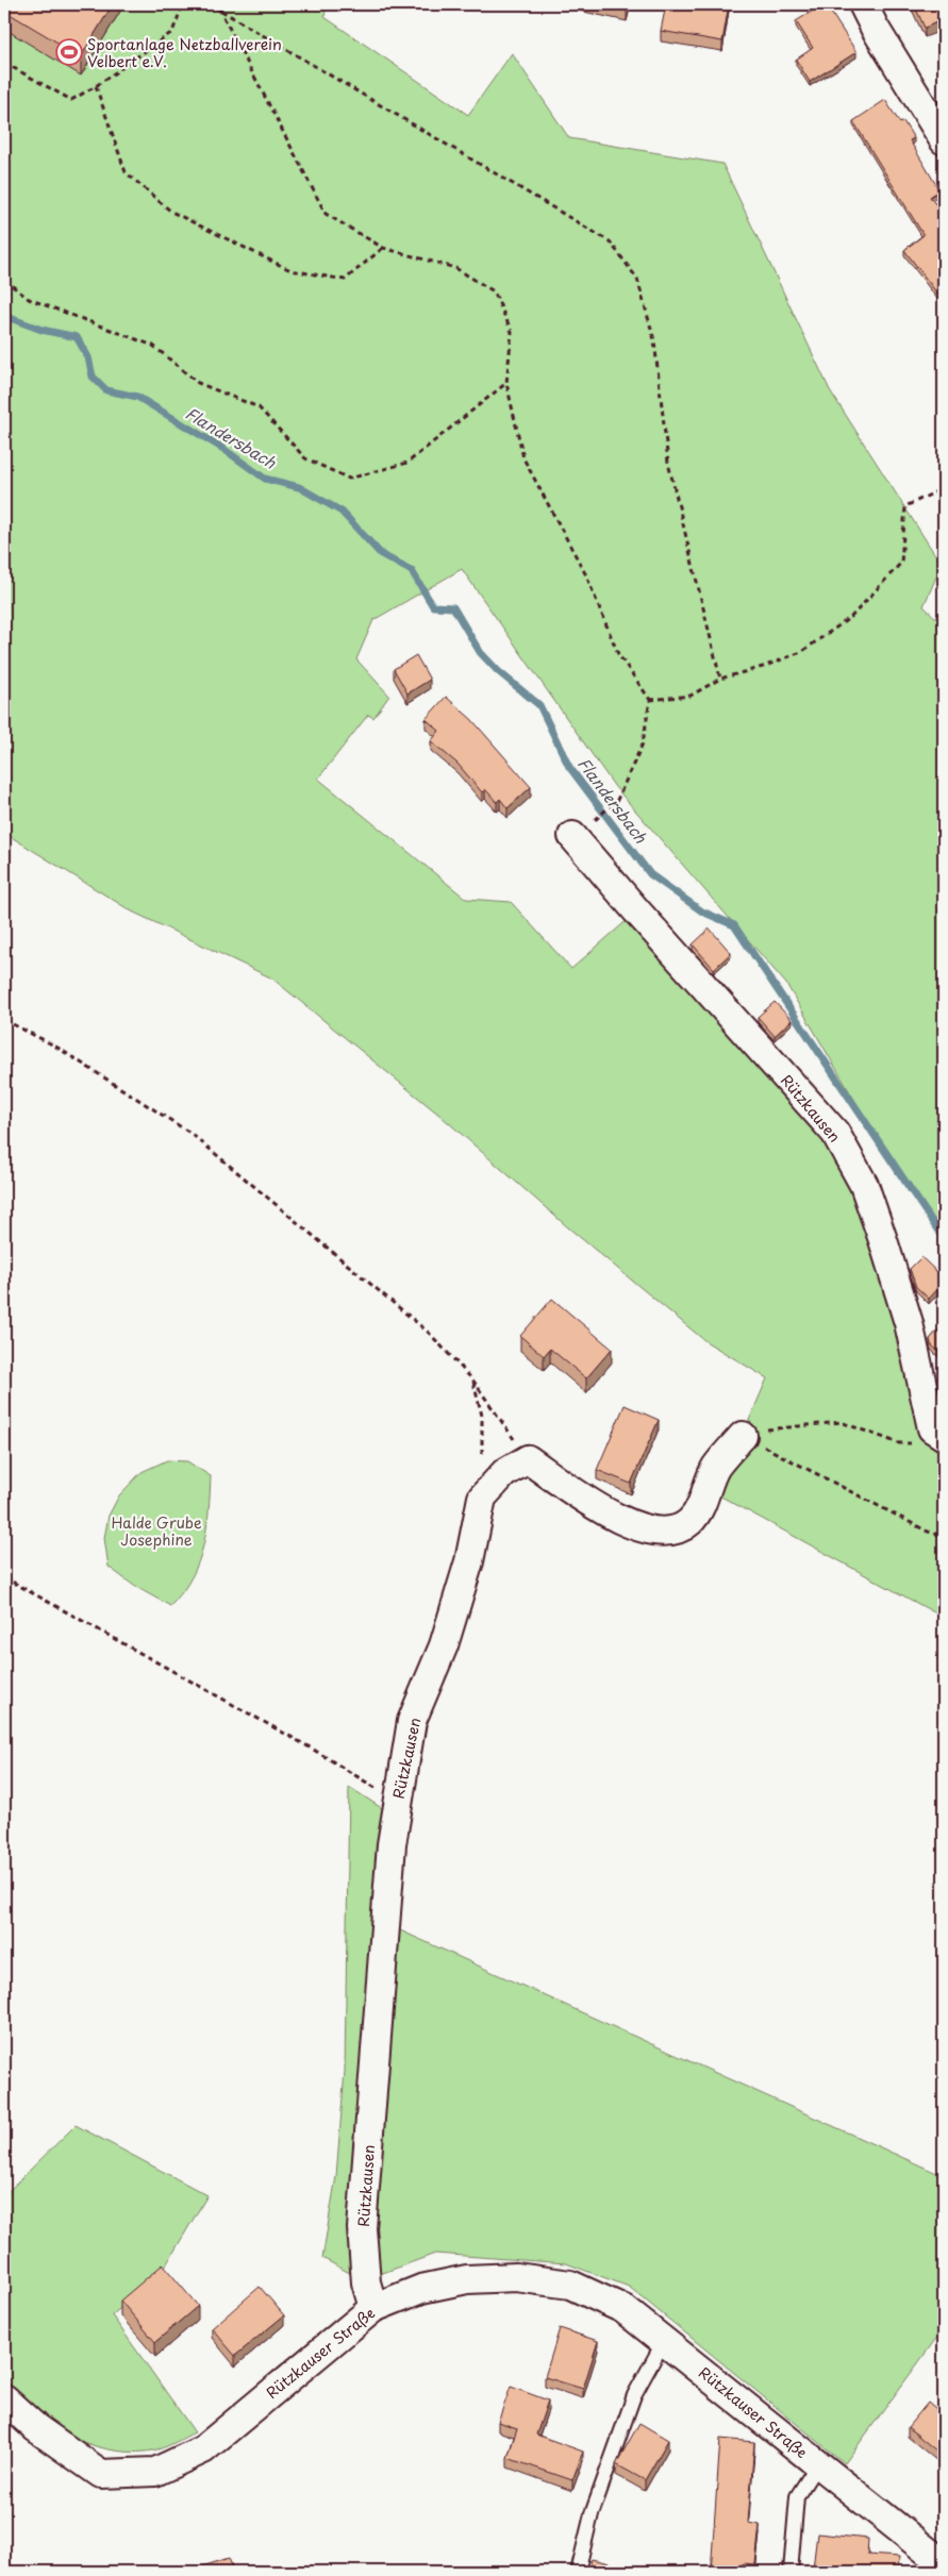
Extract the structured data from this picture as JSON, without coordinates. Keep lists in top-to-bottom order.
{
  "streets": {
    "street": ["Rützkausen", "Rützkauser Straße"]
  },
  "crossings": [
    ["Rützkausen", "Rützkauser Straße"]
  ],
  "water": ["Flandersbach"],
  "parks": ["Halde Grube Josephine"],
  "places": {
    "sports": ["Sportanlage Netzballverein Velbert e.V."]
  }
}
